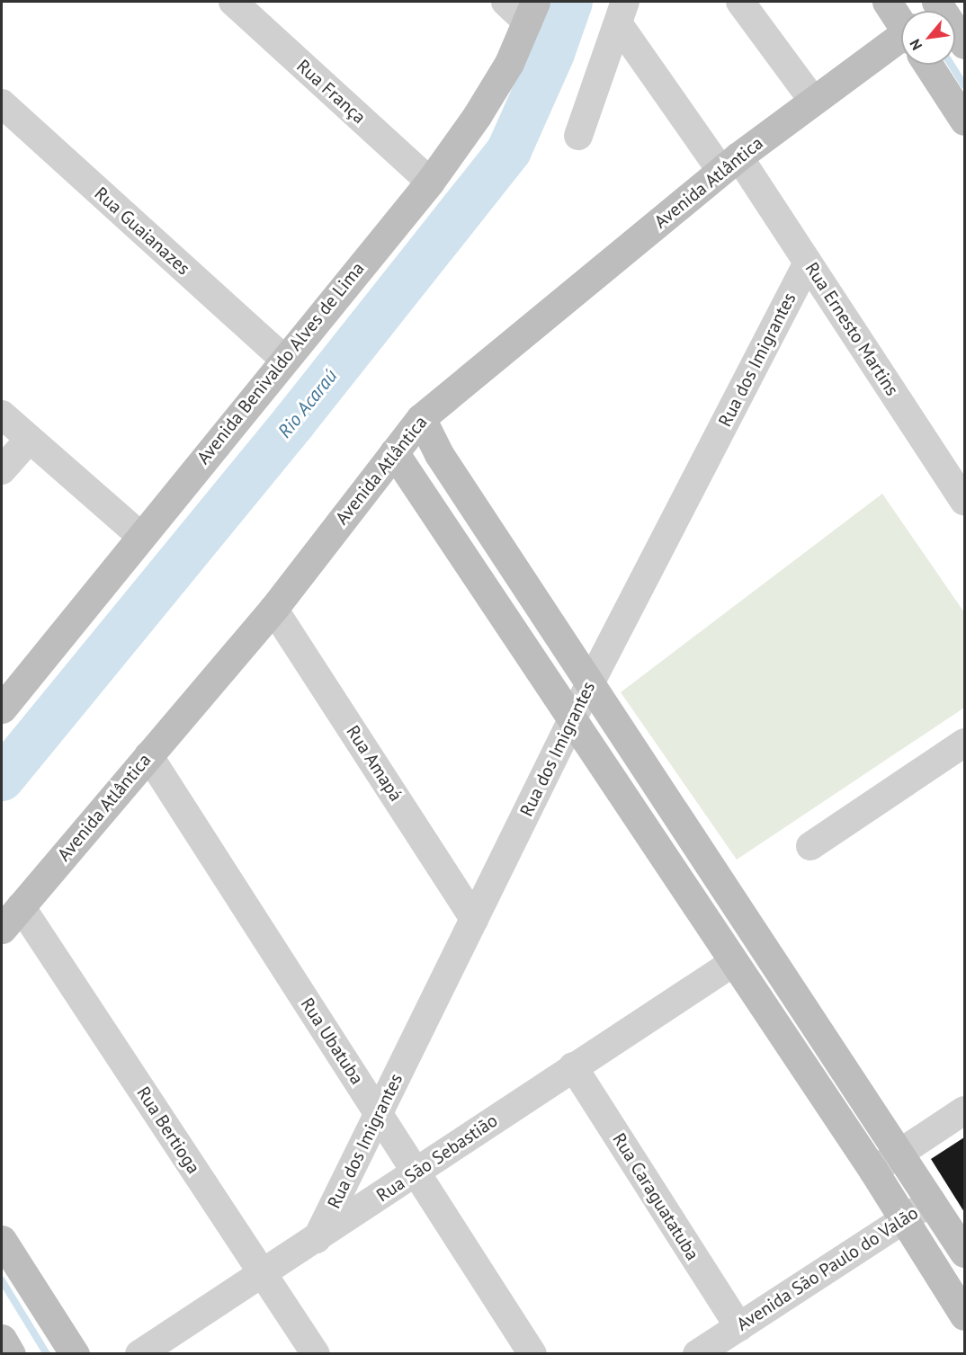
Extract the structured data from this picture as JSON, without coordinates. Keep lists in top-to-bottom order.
{
  "streets": {
    "street": [
      "Rua França",
      "Avenida Atlântica",
      "Rua Guaianazes",
      "Rua Ernesto Martins",
      "Rua dos Imigrantes",
      "Avenida Benivaldo Alves de Lima",
      "Rua Amapá",
      "Rua Ubatuba",
      "Rua Bertioga",
      "Rua São Sebastião",
      "Rua Caraguatatuba",
      "Avenida São Paulo do Valão"
    ]
  },
  "crossings": [
    ["Rua França", "Avenida Benivaldo Alves de Lima"],
    ["Avenida Atlântica", "Rua Ernesto Martins"],
    ["Avenida Atlântica", "Rua Amapá"],
    ["Avenida Atlântica", "Rua Ubatuba"],
    ["Avenida Atlântica", "Rua Bertioga"],
    ["Rua Guaianazes", "Avenida Benivaldo Alves de Lima"],
    ["Rua Ernesto Martins", "Rua dos Imigrantes"],
    ["Rua dos Imigrantes", "Rua Amapá"],
    ["Rua dos Imigrantes", "Rua Ubatuba"],
    ["Rua dos Imigrantes", "Rua São Sebastião"],
    ["Rua Ubatuba", "Rua São Sebastião"],
    ["Rua Bertioga", "Rua São Sebastião"],
    ["Rua São Sebastião", "Rua Caraguatatuba"],
    ["Rua Caraguatatuba", "Avenida São Paulo do Valão"]
  ],
  "water": ["Rio Acaraú"],
  "north": "bottom left"
}
